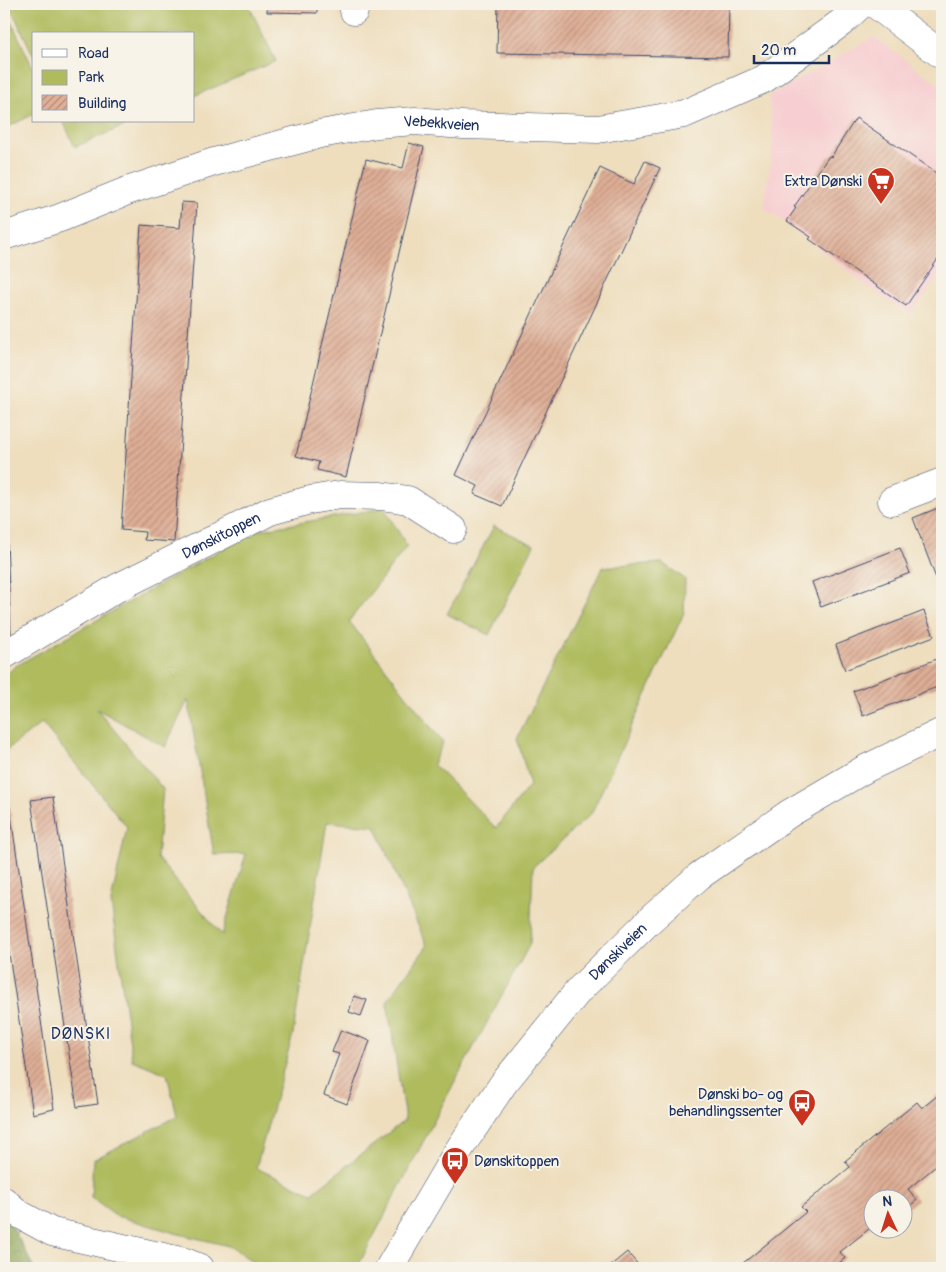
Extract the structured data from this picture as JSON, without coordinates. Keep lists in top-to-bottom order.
{
  "streets": {
    "street": ["Vebekkveien", "Dønskitoppen", "Dønskiveien"]
  },
  "districts": ["DØNSKI"],
  "places": {
    "supermarket": ["Extra Dønski"],
    "bus stop": ["Dønski bo- og behandlingssenter", "Dønskitoppen"]
  },
  "legend": ["Road", "Park", "Building"],
  "scale_bar": "20 m",
  "north": "top"
}
